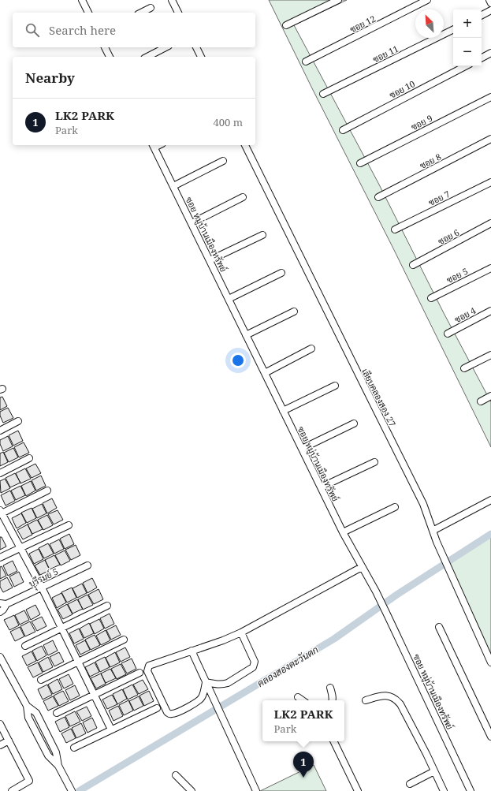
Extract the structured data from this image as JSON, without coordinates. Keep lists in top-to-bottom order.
{
  "streets": {
    "street": [
      "ซอย 12",
      "ซอย 11",
      "ซอย 10",
      "ซอย 9",
      "ซอย 8",
      "ซอย 7",
      "ซอย หมู่บ้านเมืองทรัพย์",
      "ซอย 6",
      "ซอย 5",
      "ซอย 4",
      "เลียบคลองสอง 27",
      "บุุรีรมย์ 5"
    ]
  },
  "water": ["คลองสองตะวันตก"],
  "north": "top left",
  "page": {
    "map_buttons": ["+", "−"],
    "search": "Search here",
    "heading": "Nearby",
    "list": [
      {
        "mark": "1",
        "name": "LK2 PARK",
        "note": "Park",
        "value": "400 m"
      }
    ],
    "popup": ["LK2 PARK", "Park"],
    "pins": "1"
  }
}
